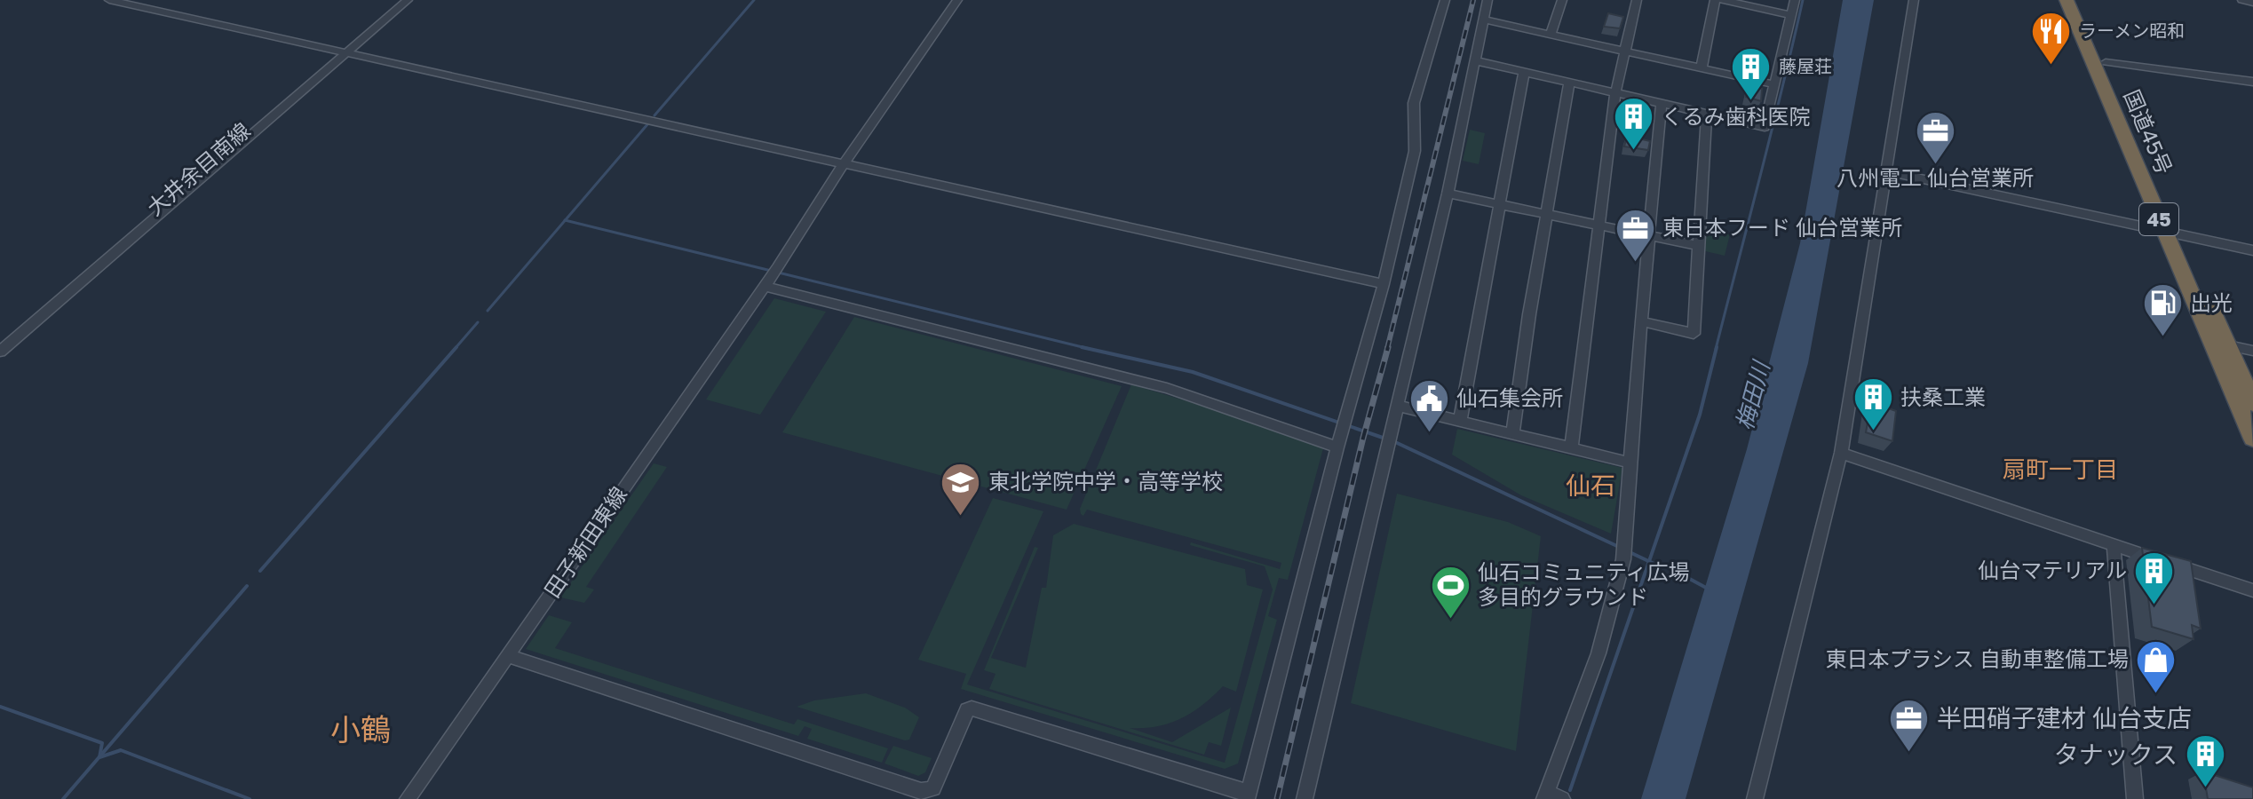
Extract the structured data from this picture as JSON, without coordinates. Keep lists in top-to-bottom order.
{
  "streets": {
    "highway": ["国道45号", "45"],
    "street": ["大井余目南線", "田子新田東線"]
  },
  "districts": ["扇町一丁目", "仙石", "小鶴"],
  "water": ["梅田川"],
  "places": {
    "restaurant": ["ラーメン昭和"],
    "building": [
      "藤屋荘",
      "くるみ歯科医院",
      "扶桑工業",
      "仙台マテリアル",
      "タナックス"
    ],
    "office": ["八州電工 仙台営業所", "東日本フード 仙台営業所", "半田硝子建材 仙台支店"],
    "fuel station": ["出光"],
    "public building": ["仙石集会所"],
    "school or university": ["東北学院中学・高等学校"],
    "sports": ["仙石コミュニティ広場 多目的グラウンド"],
    "shop": ["東日本プラシス 自動車整備工場"]
  }
}
